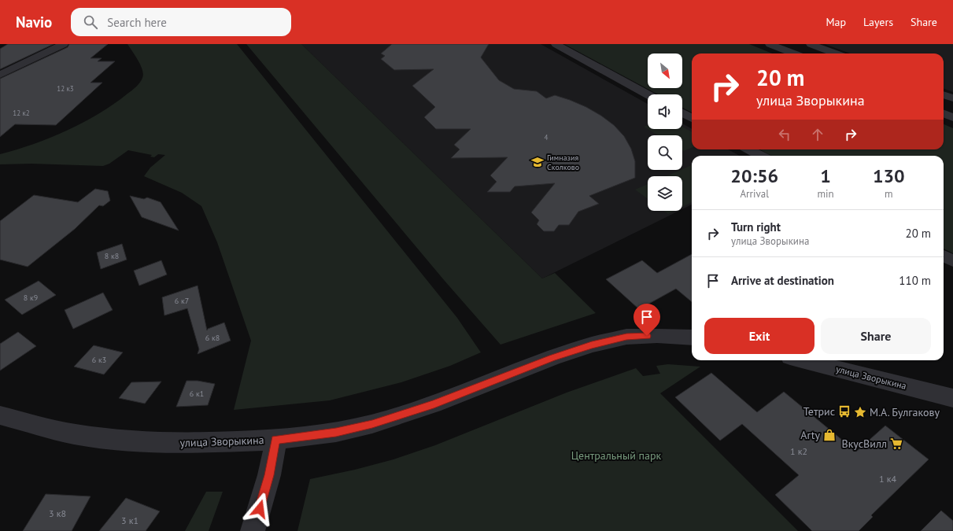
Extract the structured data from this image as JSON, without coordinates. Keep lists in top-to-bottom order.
{
  "streets": {
    "street": ["улица Зворыкина"]
  },
  "parks": ["Центральный парк"],
  "places": {
    "school or university": ["Гимназия Сколково"],
    "bus stop": ["Тетрис"],
    "place": ["М.А. Булгакову"],
    "shop": ["Arty"],
    "supermarket": ["ВкусВилл"]
  },
  "house_numbers": [
    "12 к3",
    "12 к2",
    "4",
    "8 к8",
    "8 к9",
    "6 к7",
    "6 к8",
    "6 к3",
    "6 к1",
    "1 к2",
    "1 к4",
    "3 к8",
    "3 к1"
  ],
  "north": "bottom right",
  "page": {
    "header": "Navio",
    "search": "Search here",
    "nav": ["Map", "Layers", "Share"],
    "turn": ["20 m", "улица Зворыкина"],
    "eta": [
      "20:56",
      "Arrival",
      "1",
      "min",
      "130",
      "m"
    ],
    "list": [
      {
        "name": "Turn right",
        "note": "улица Зворыкина",
        "value": "20 m"
      },
      {
        "name": "Arrive at destination",
        "value": "110 m"
      }
    ],
    "buttons": ["Exit", "Share"]
  }
}
